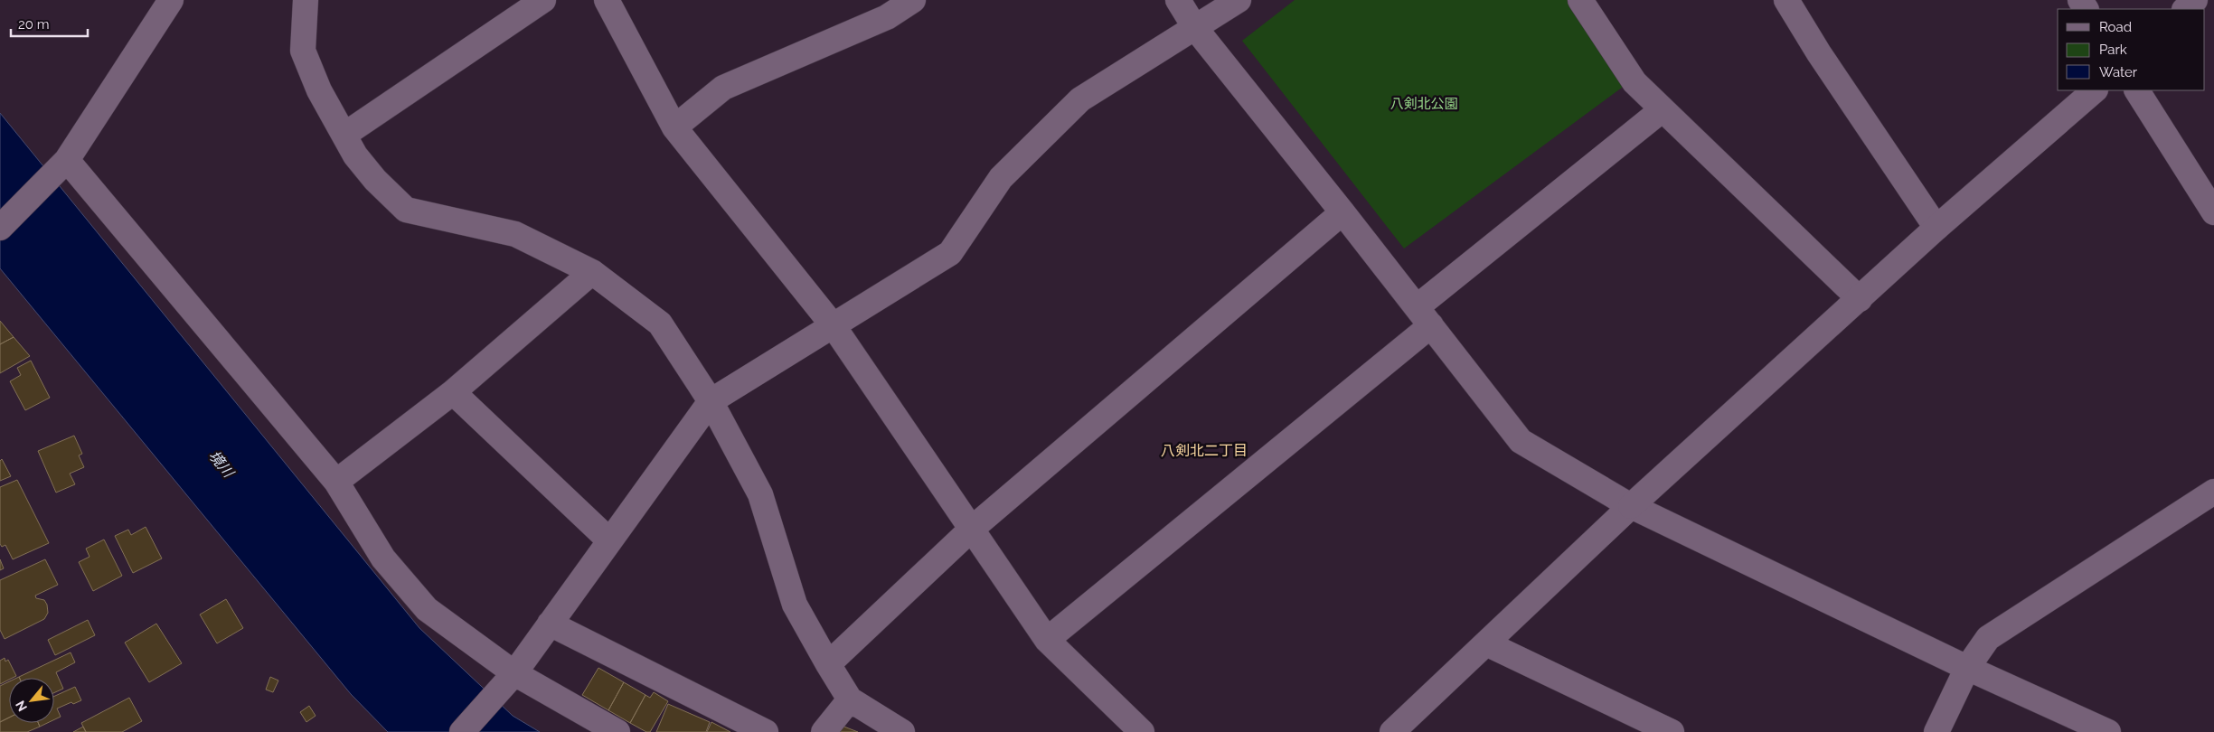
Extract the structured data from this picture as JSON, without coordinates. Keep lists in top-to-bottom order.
{
  "districts": ["八剣北二丁目"],
  "water": ["境川"],
  "parks": ["八剣北公園"],
  "legend": ["Road", "Park", "Water"],
  "scale_bar": "20 m",
  "north": "bottom left"
}
